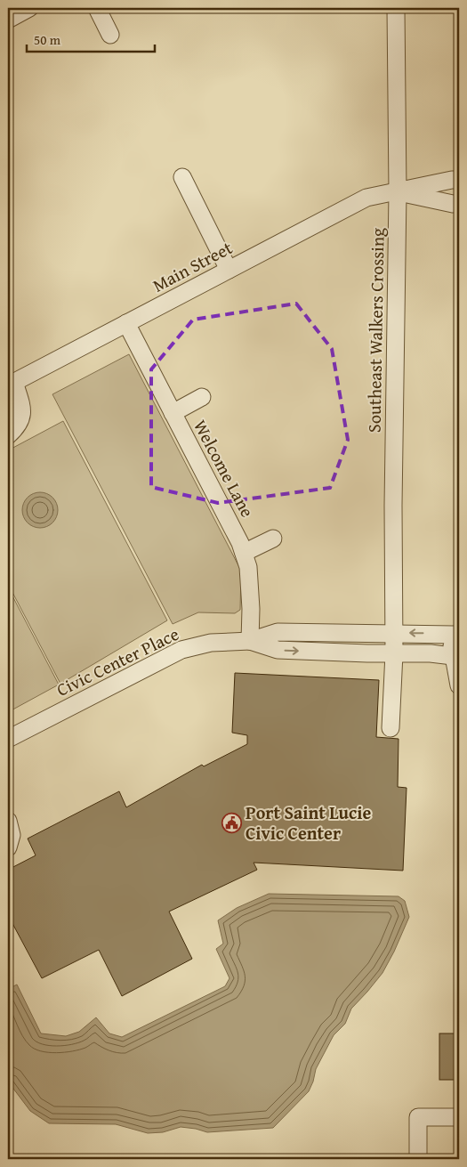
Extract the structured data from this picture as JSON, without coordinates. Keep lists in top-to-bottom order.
{
  "streets": {
    "street": [
      "Main Street",
      "Southeast Walkers Crossing",
      "Welcome Lane",
      "Civic Center Place"
    ]
  },
  "crossings": [
    ["Main Street", "Southeast Walkers Crossing"],
    ["Main Street", "Welcome Lane"],
    ["Southeast Walkers Crossing", "Civic Center Place"],
    ["Welcome Lane", "Civic Center Place"]
  ],
  "places": {
    "public building": ["Port Saint Lucie Civic Center"]
  },
  "scale_bar": "50 m"
}
